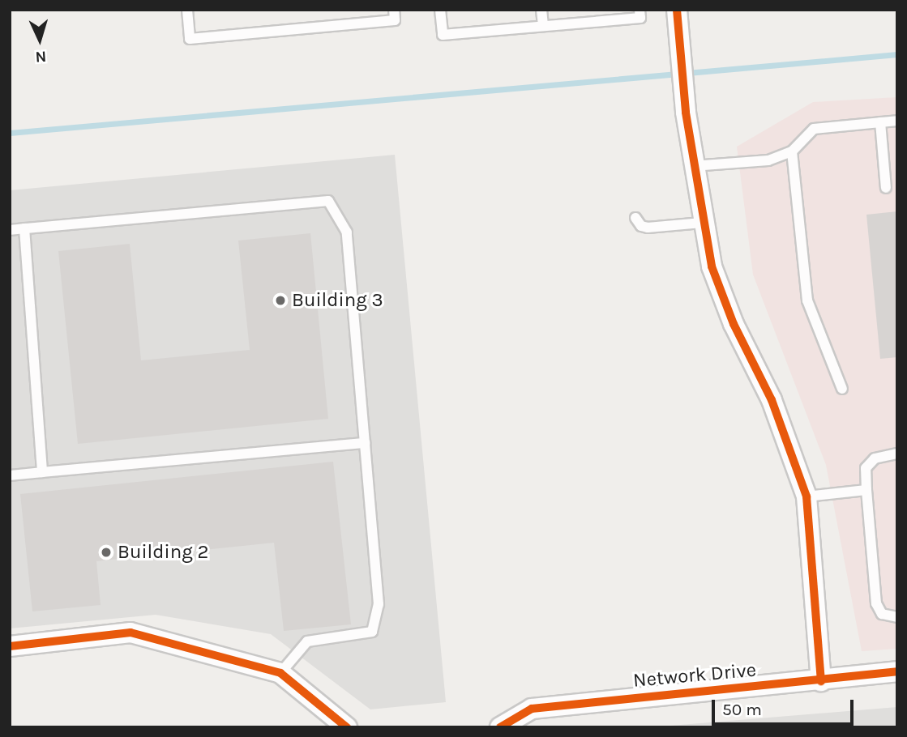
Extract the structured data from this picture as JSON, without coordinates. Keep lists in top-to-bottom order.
{
  "streets": {
    "street": ["Network Drive"]
  },
  "places": ["Building 3", "Building 2"],
  "scale_bar": "50 m",
  "north": "bottom"
}
